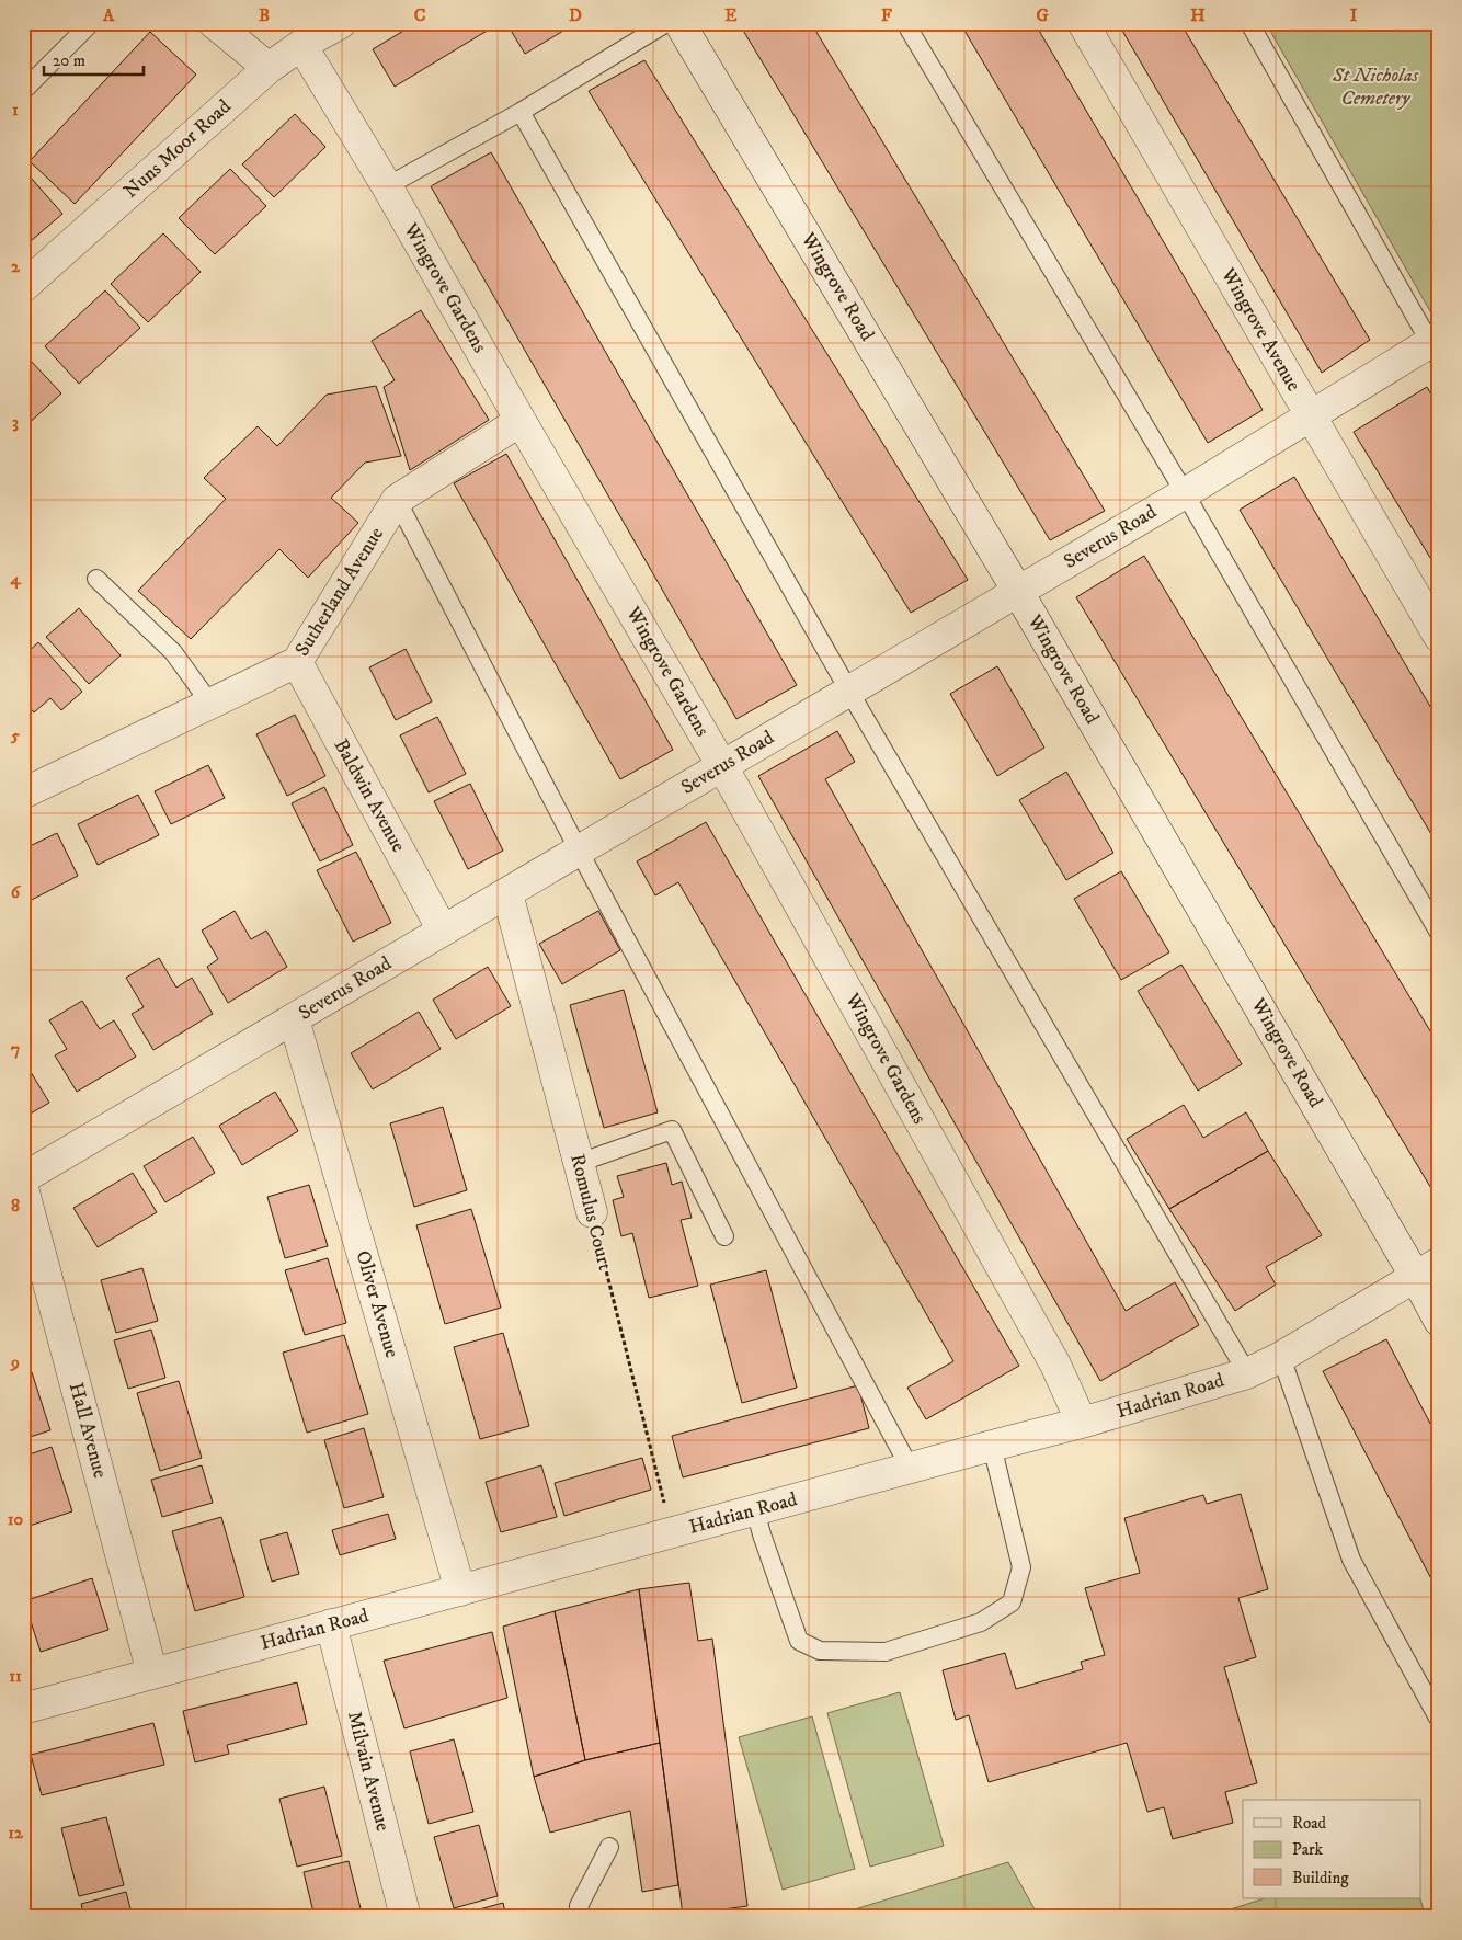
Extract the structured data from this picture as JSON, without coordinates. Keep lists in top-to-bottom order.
{
  "streets": {
    "street": [
      "Nuns Moor Road",
      "Wingrove Road",
      "Wingrove Gardens",
      "Wingrove Avenue",
      "Severus Road",
      "Sutherland Avenue",
      "Baldwin Avenue",
      "Romulus Court",
      "Oliver Avenue",
      "Hadrian Road",
      "Hall Avenue",
      "Milvain Avenue"
    ]
  },
  "crossings": [
    ["Nuns Moor Road", "Wingrove Gardens"],
    ["Wingrove Road", "Severus Road"],
    ["Wingrove Road", "Hadrian Road"],
    ["Wingrove Gardens", "Severus Road"],
    ["Wingrove Gardens", "Sutherland Avenue"],
    ["Wingrove Gardens", "Hadrian Road"],
    ["Wingrove Avenue", "Severus Road"],
    ["Severus Road", "Baldwin Avenue"],
    ["Severus Road", "Romulus Court"],
    ["Severus Road", "Oliver Avenue"],
    ["Sutherland Avenue", "Baldwin Avenue"],
    ["Romulus Court", "Hadrian Road"],
    ["Oliver Avenue", "Hadrian Road"],
    ["Hadrian Road", "Hall Avenue"],
    ["Hadrian Road", "Milvain Avenue"]
  ],
  "parks": ["St Nicholas Cemetery"],
  "legend": ["Road", "Park", "Building"],
  "scale_bar": "20 m",
  "grid": {
    "columns": [
      "A",
      "B",
      "C",
      "D",
      "E",
      "F",
      "G",
      "H",
      "I"
    ],
    "rows": [
      "1",
      "2",
      "3",
      "4",
      "5",
      "6",
      "7",
      "8",
      "9",
      "10",
      "11",
      "12"
    ]
  }
}
